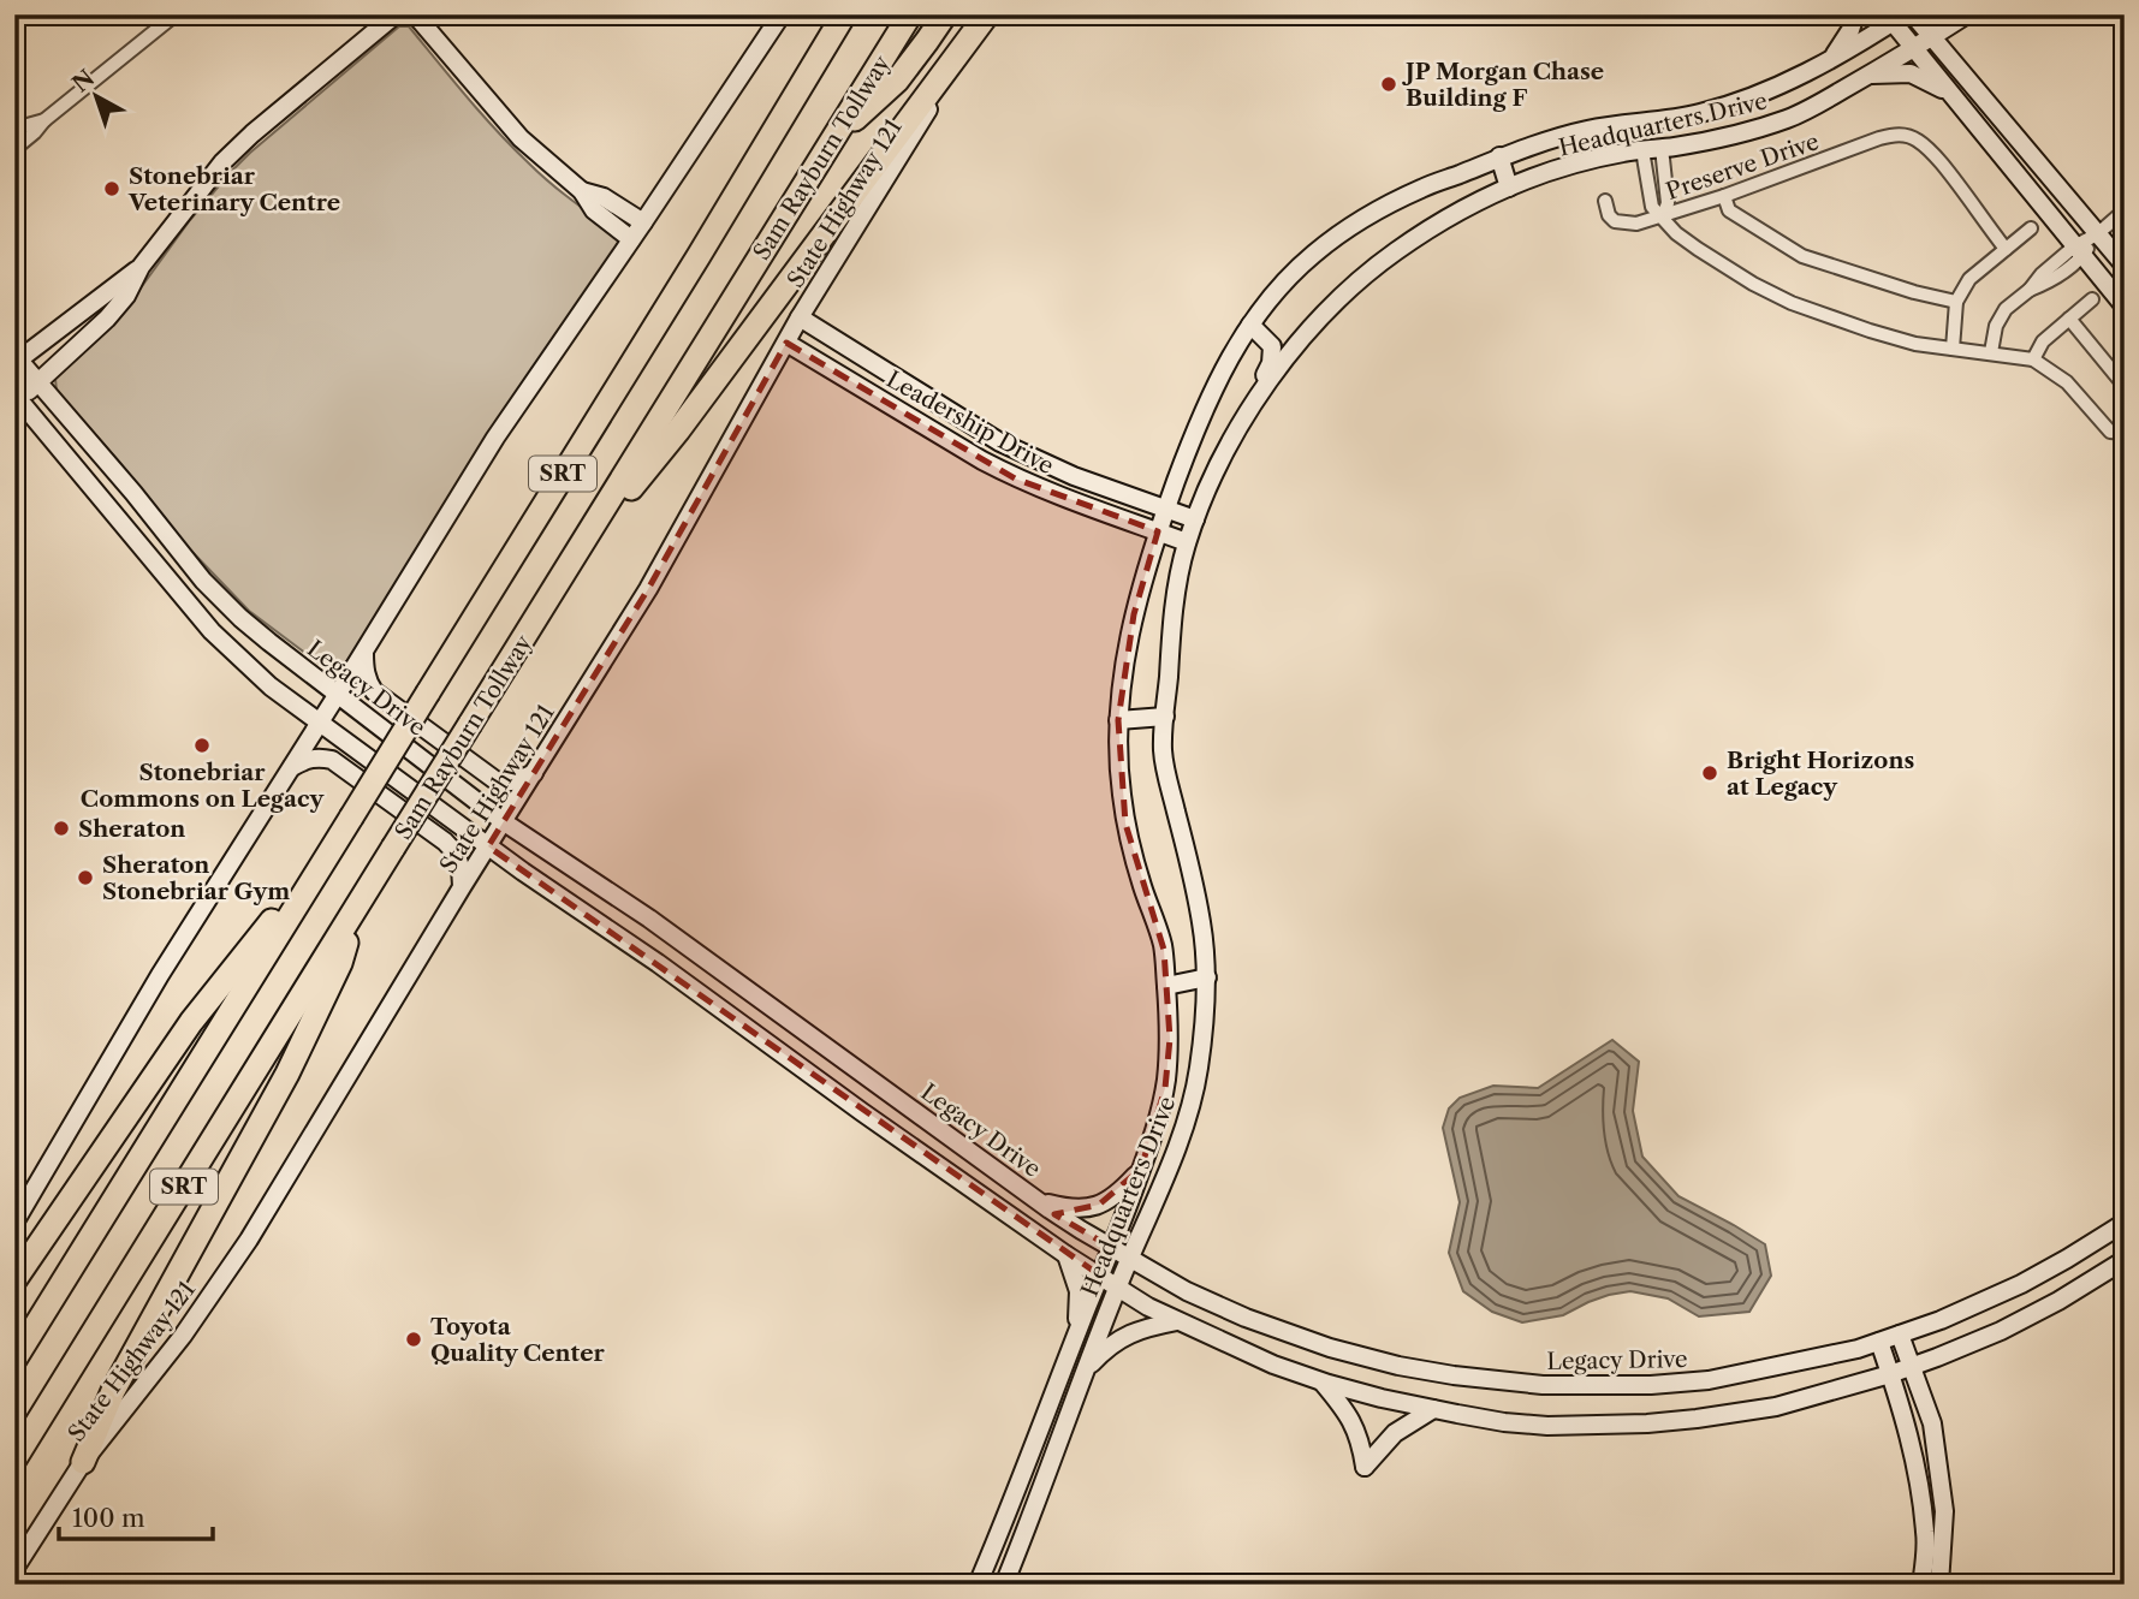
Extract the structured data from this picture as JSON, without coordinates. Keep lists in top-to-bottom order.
{
  "streets": {
    "highway": ["Sam Rayburn Tollway", "SRT"],
    "main road": [
      "Headquarters Drive",
      "State Highway 121",
      "Leadership Drive",
      "Legacy Drive"
    ],
    "street": ["Preserve Drive"]
  },
  "crossings": [
    ["Headquarters Drive", "Leadership Drive"],
    ["Headquarters Drive", "Legacy Drive"],
    ["State Highway 121", "Leadership Drive"],
    ["State Highway 121", "Legacy Drive"]
  ],
  "places": [
    "JP Morgan Chase Building F",
    "Stonebriar Veterinary Centre",
    "Stonebriar Commons on Legacy",
    "Bright Horizons at Legacy",
    "Sheraton",
    "Sheraton Stonebriar Gym",
    "Toyota Quality Center"
  ],
  "scale_bar": "100 m",
  "north": "top left"
}
